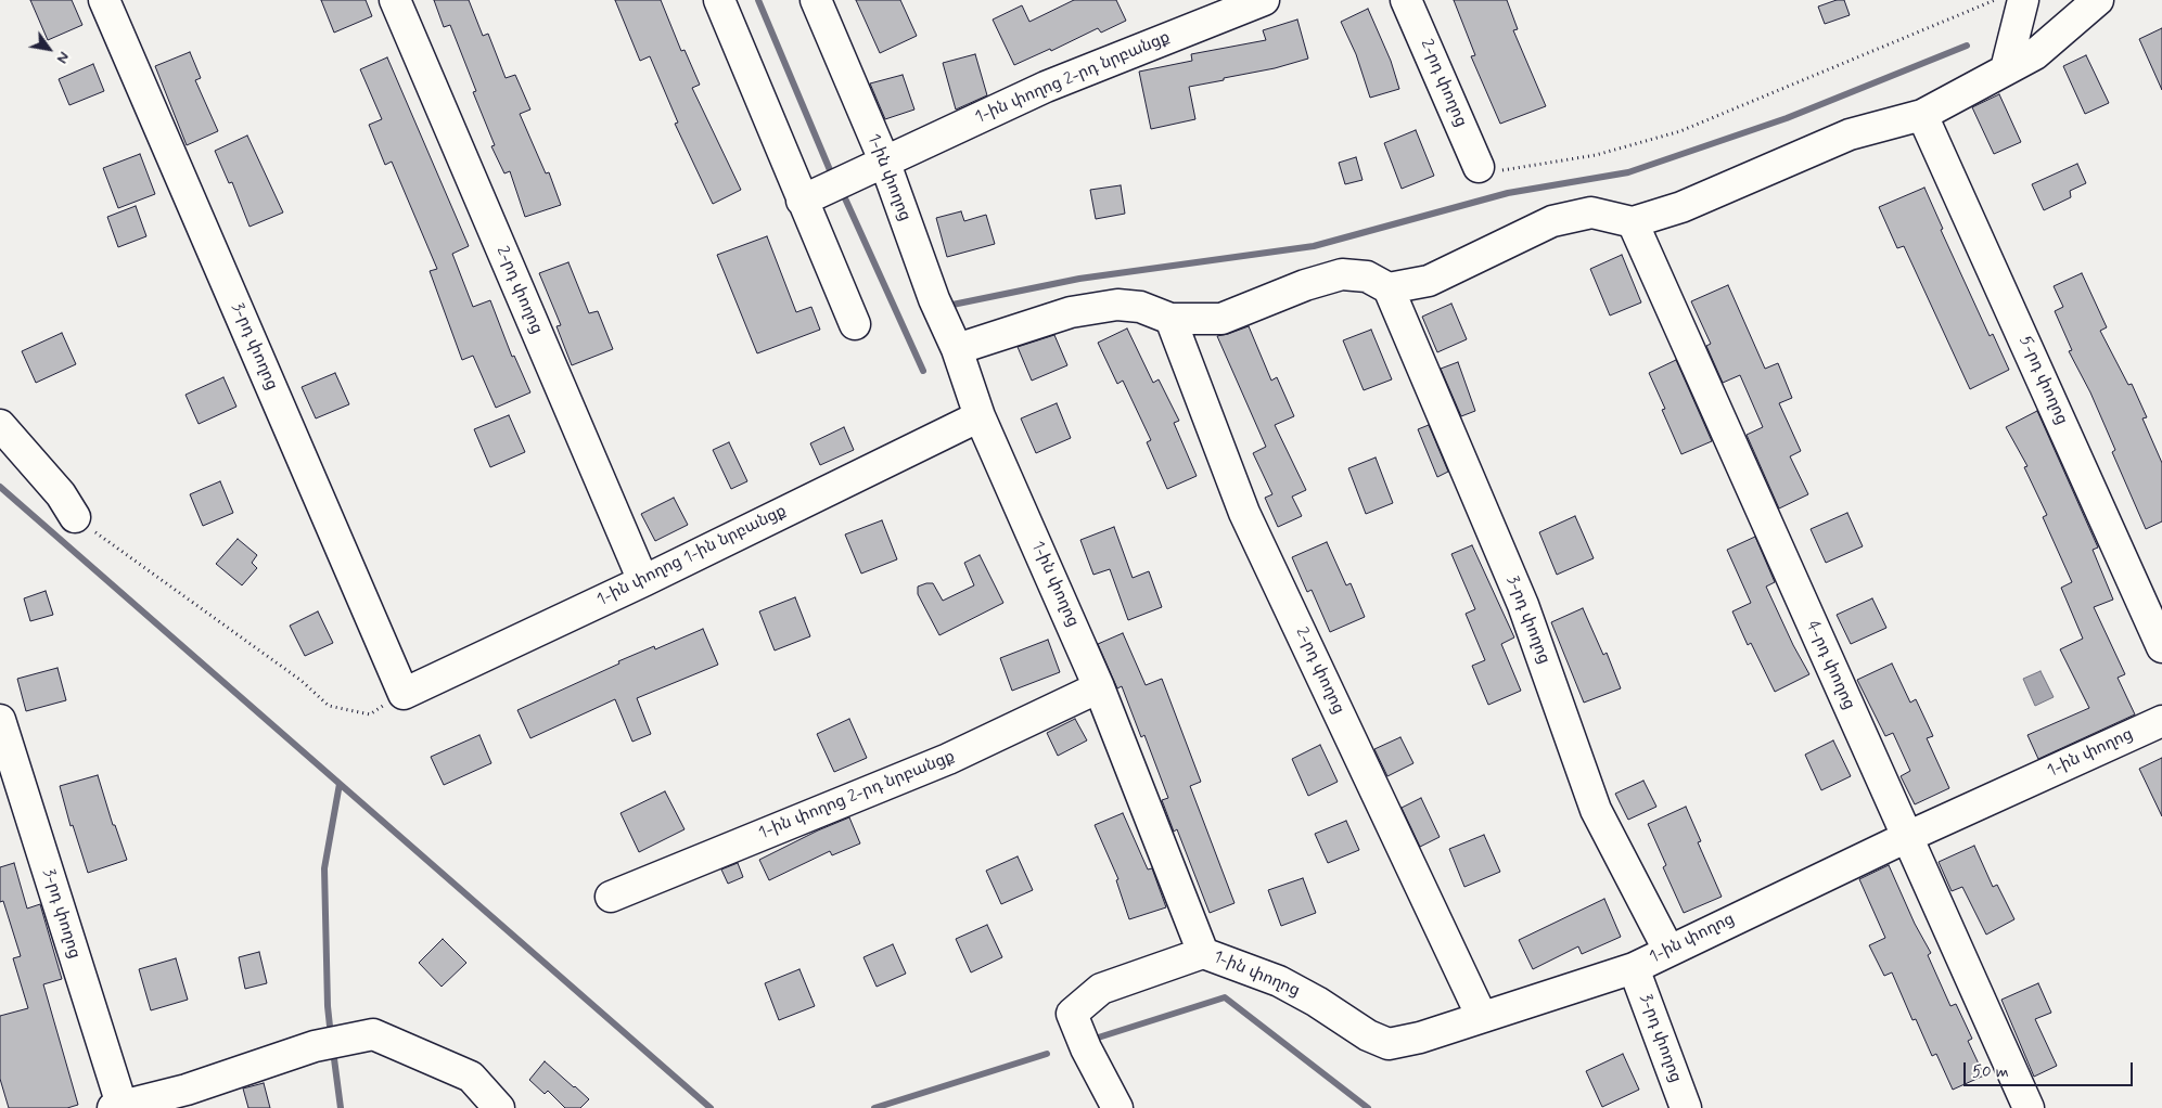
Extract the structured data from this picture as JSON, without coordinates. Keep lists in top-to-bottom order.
{
  "streets": {
    "street": [
      "1-ին փողոց 2-րդ նրբանցք",
      "2-րդ փողոց",
      "1-ին փողոց",
      "3-րդ փողոց",
      "5-րդ փողոց",
      "1-ին փողոց 1-ին նրբանցք",
      "4-րդ փողոց"
    ]
  },
  "crossings": [
    ["1-ին փողոց 2-րդ նրբանցք", "1-ին փողոց"],
    ["2-րդ փողոց", "1-ին փողոց"],
    ["2-րդ փողոց", "1-ին փողոց 1-ին նրբանցք"],
    ["1-ին փողոց", "3-րդ փողոց"],
    ["1-ին փողոց", "1-ին փողոց 1-ին նրբանցք"],
    ["1-ին փողոց", "4-րդ փողոց"],
    ["3-րդ փողոց", "1-ին փողոց 1-ին նրբանցք"]
  ],
  "scale_bar": "50 m",
  "north": "bottom right"
}
